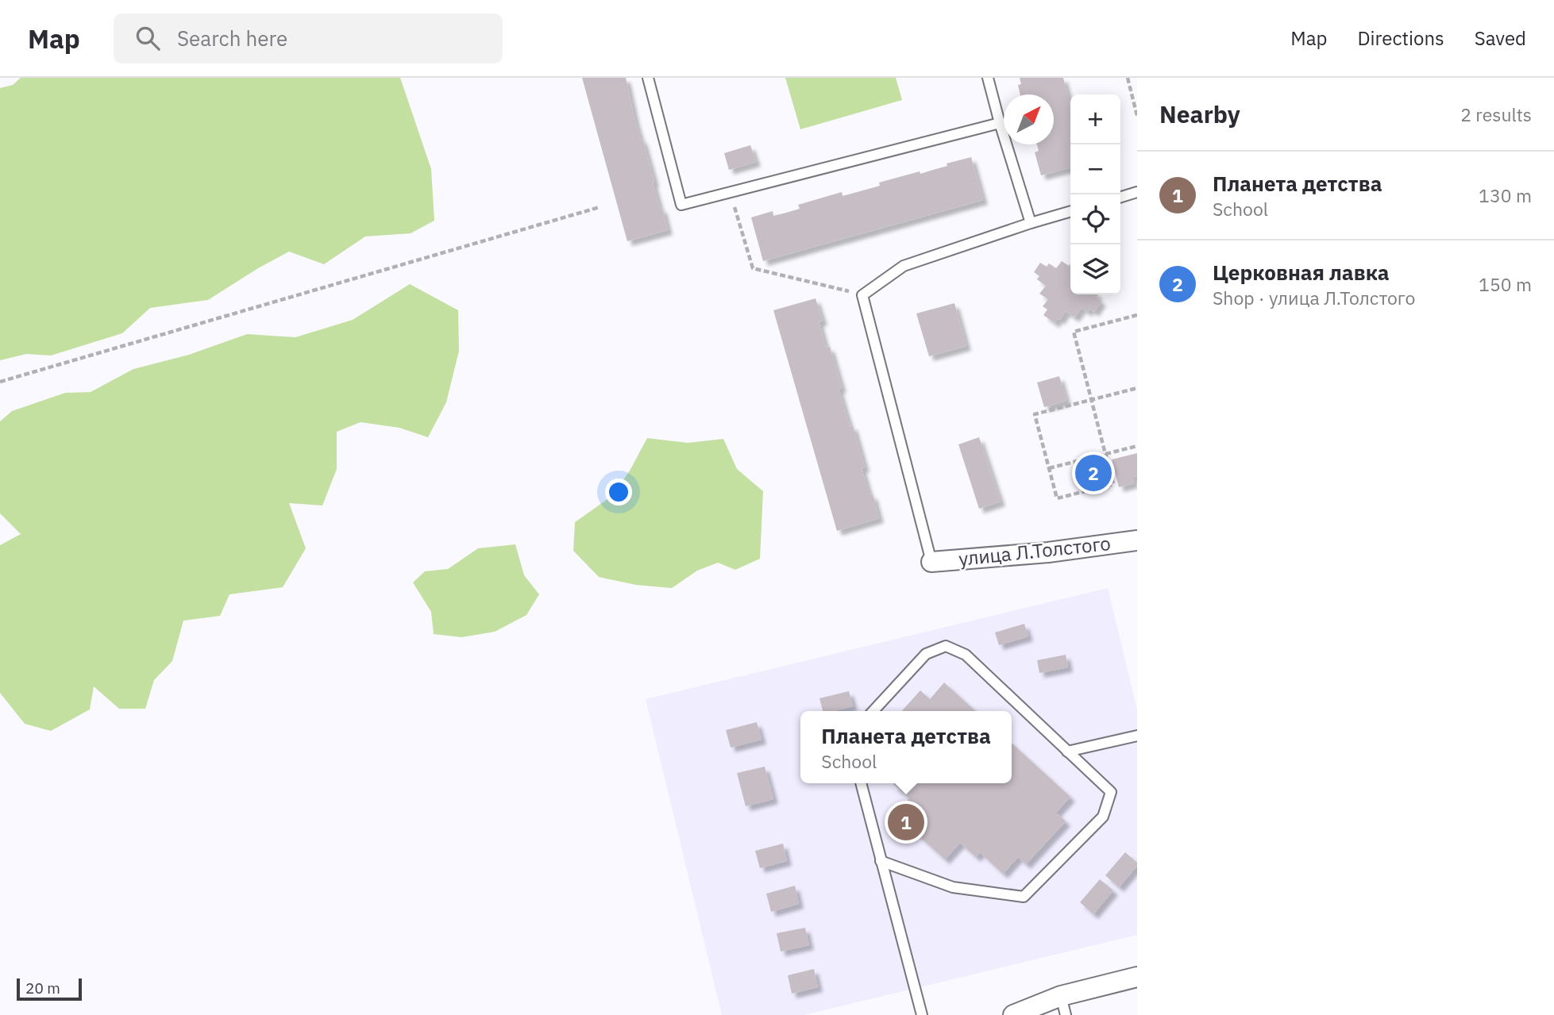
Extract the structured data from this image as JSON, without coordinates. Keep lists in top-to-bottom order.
{
  "streets": {
    "street": ["улица Л.Толстого"]
  },
  "scale_bar": "20 m",
  "north": "top right",
  "page": {
    "header": "Map",
    "search": "Search here",
    "nav": ["Map", "Directions", "Saved"],
    "heading": ["Nearby", "2 results"],
    "map_buttons": ["+", "−"],
    "list": [
      {
        "mark": "1",
        "name": "Планета детства",
        "note": "School",
        "value": "130 m"
      },
      {
        "mark": "2",
        "name": "Церковная лавка",
        "note": "Shop · улица Л.Толстого",
        "value": "150 m"
      }
    ],
    "pins": ["2", "1"],
    "popup": ["Планета детства", "School"],
    "scale": "20 m"
  }
}
